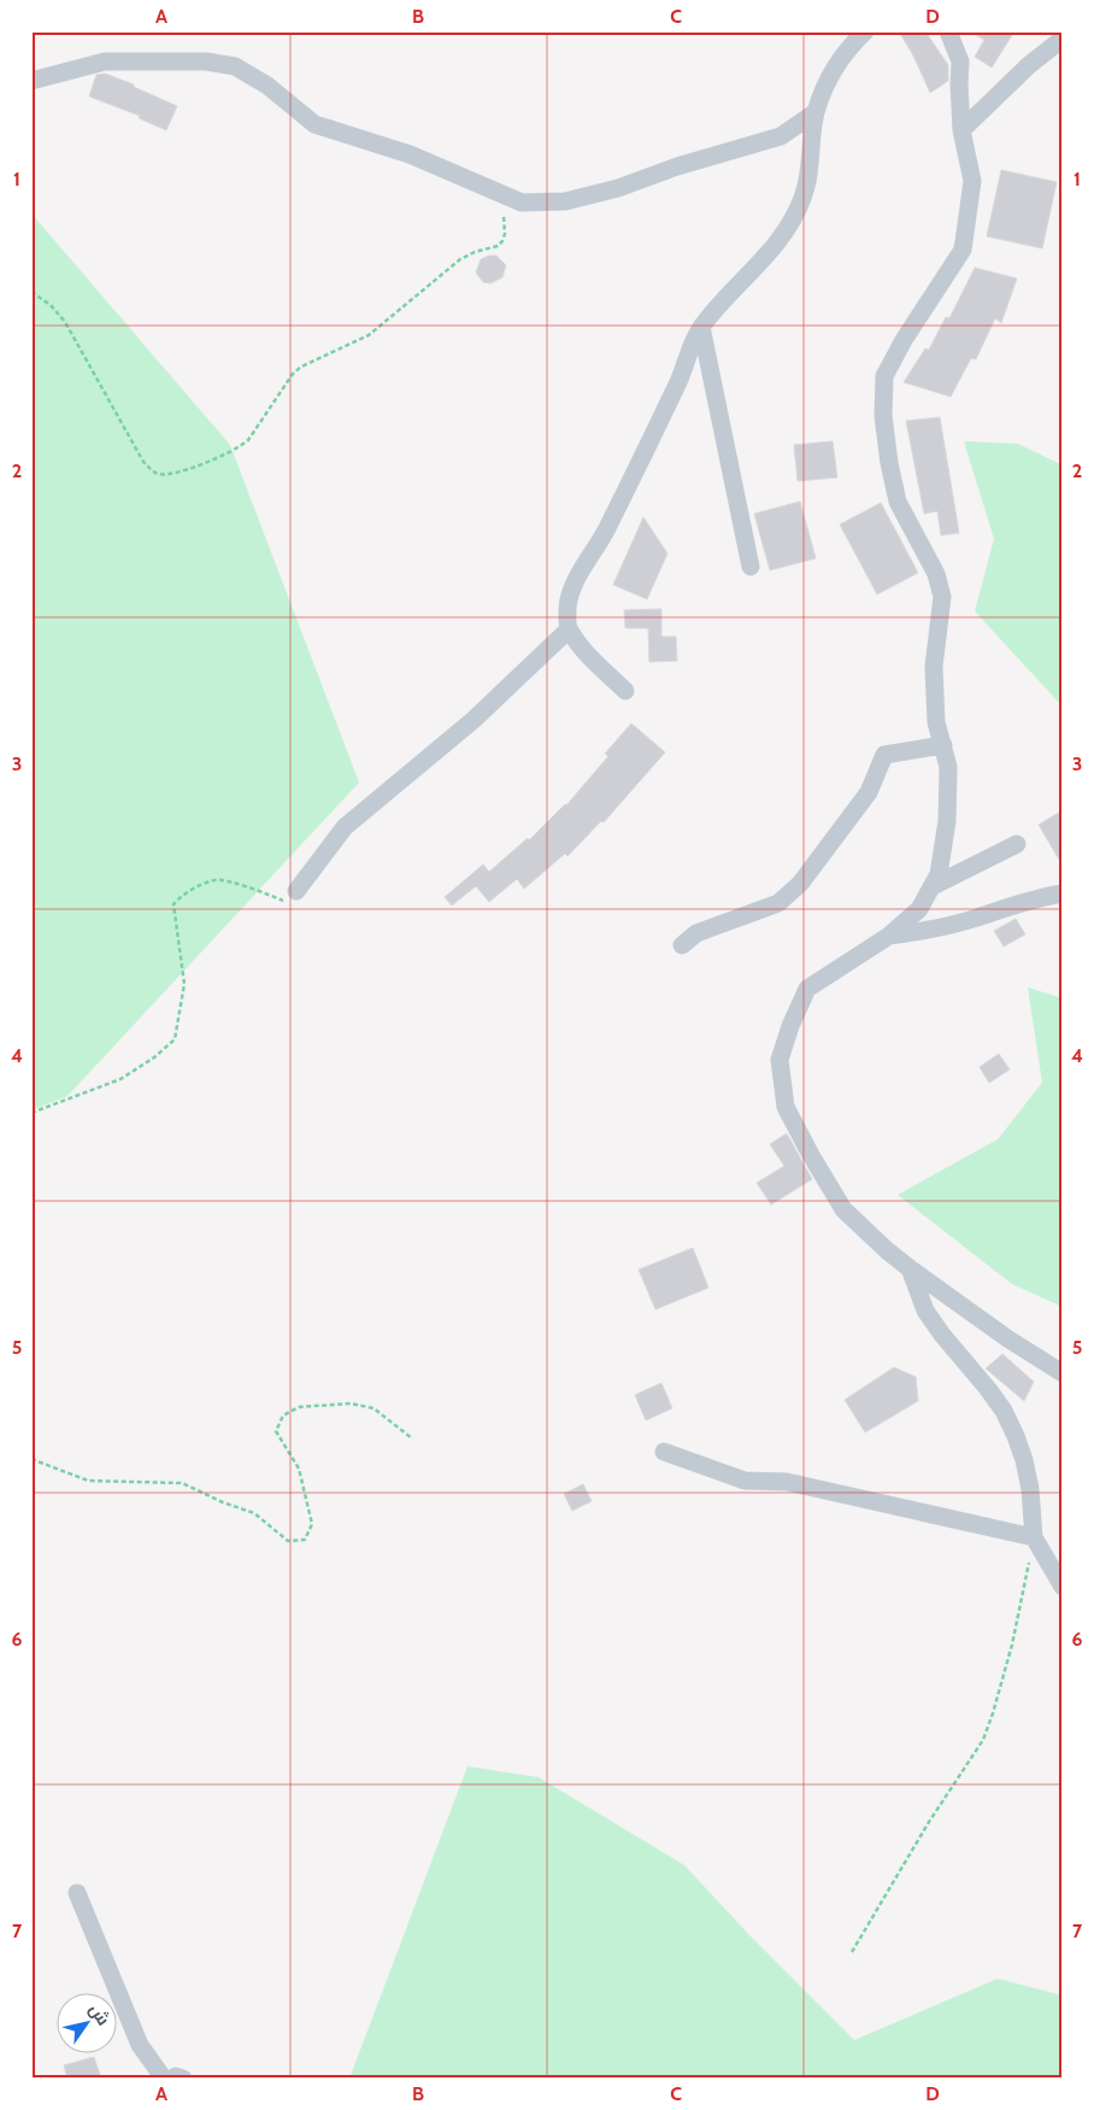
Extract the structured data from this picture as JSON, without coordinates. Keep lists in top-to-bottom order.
{
  "north": "top right",
  "grid": {
    "columns": [
      "A",
      "B",
      "C",
      "D"
    ],
    "rows": [
      "1",
      "2",
      "3",
      "4",
      "5",
      "6",
      "7"
    ]
  }
}
